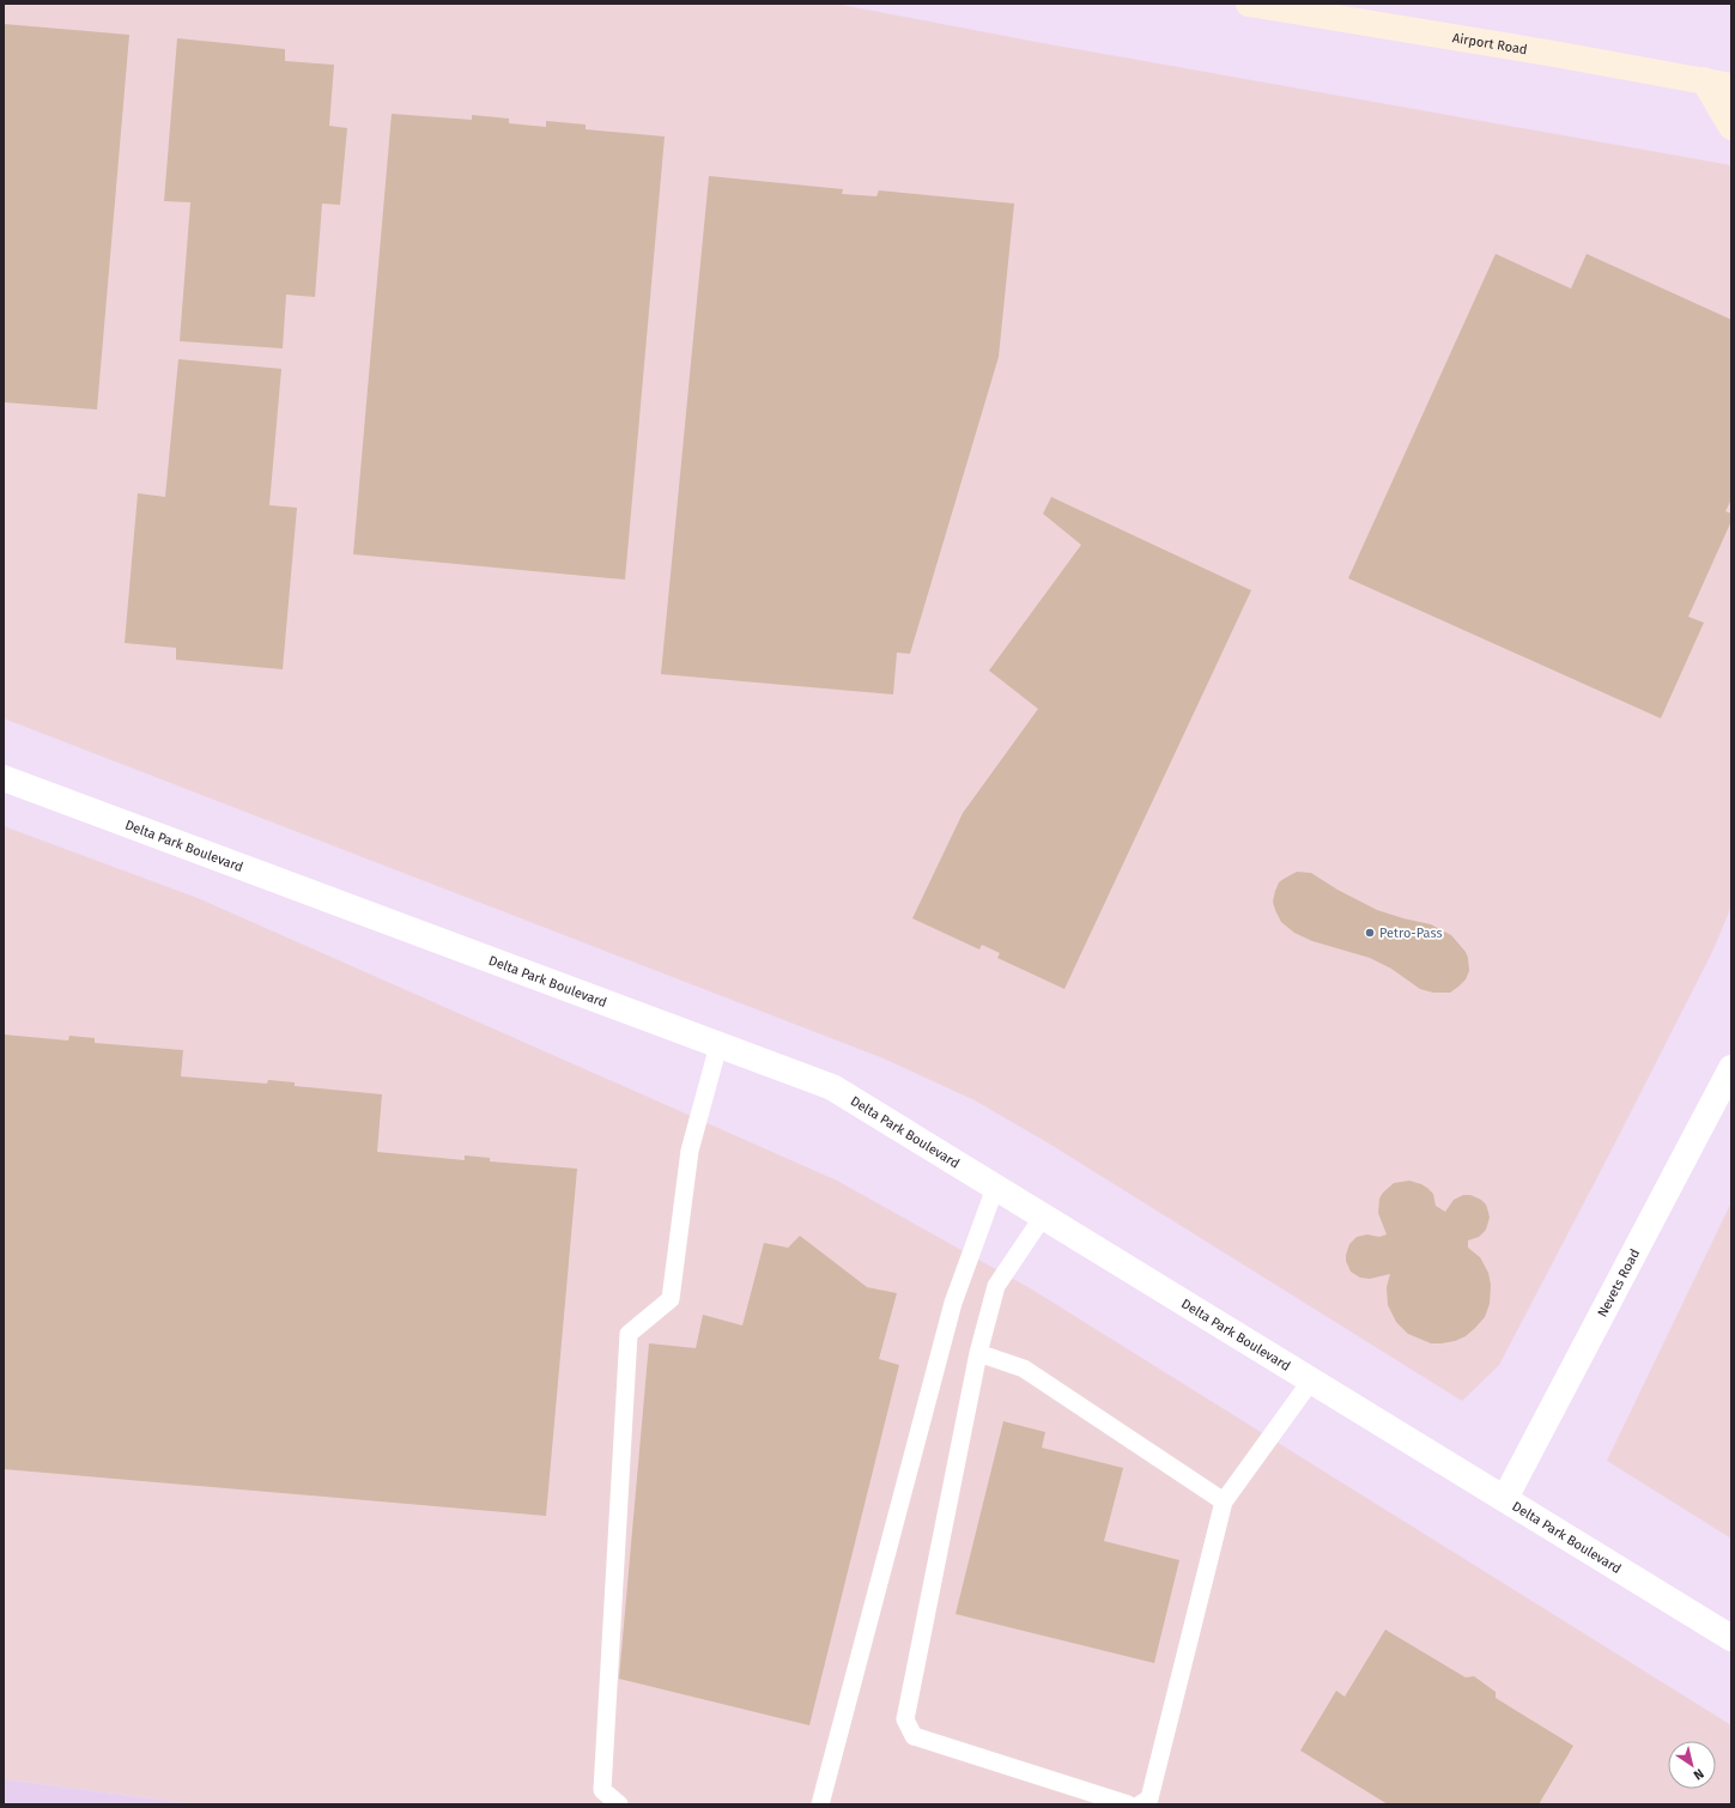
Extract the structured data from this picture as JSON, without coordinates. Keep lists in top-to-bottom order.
{
  "streets": {
    "main road": ["Airport Road"],
    "street": ["Delta Park Boulevard", "Nevets Road"]
  },
  "crossings": [
    ["Delta Park Boulevard", "Nevets Road"]
  ],
  "places": ["Petro-Pass"],
  "north": "bottom right"
}
